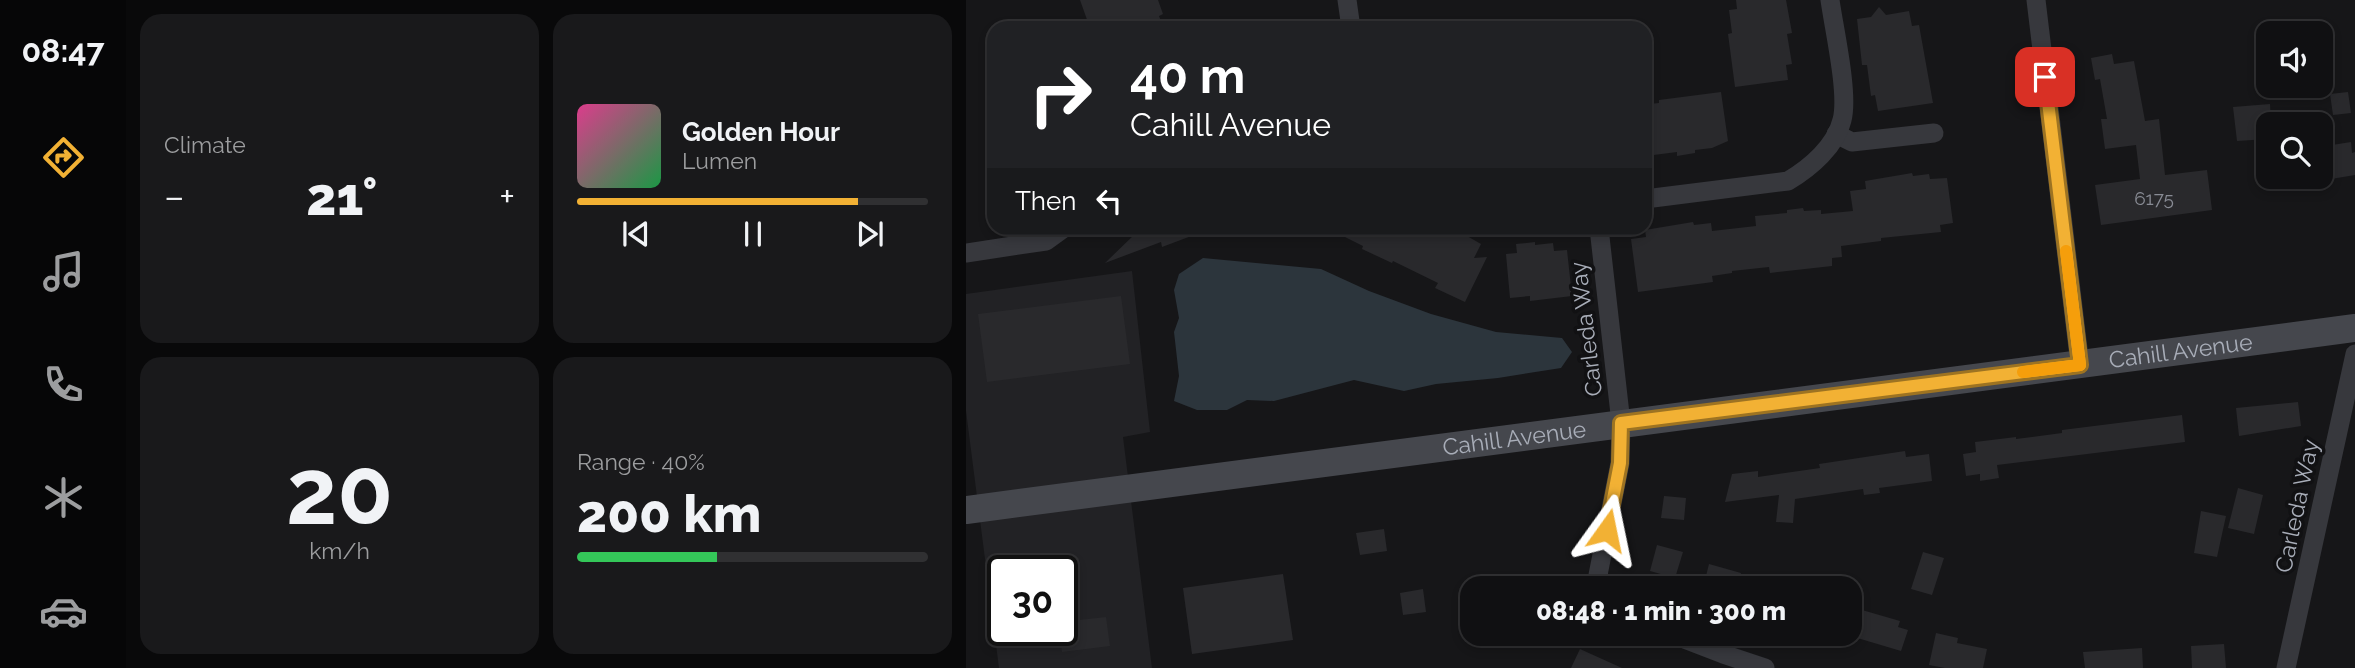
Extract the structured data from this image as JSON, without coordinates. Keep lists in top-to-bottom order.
{
  "streets": {
    "street": ["Carleda Way", "Cahill Avenue"]
  },
  "crossings": [
    ["Carleda Way", "Cahill Avenue"]
  ],
  "house_numbers": ["6175"],
  "page": {
    "tabs": "08:47",
    "tile": [
      "Climate",
      ["20", "km/h"],
      ["Range · 40%", "200 km"]
    ],
    "turn": ["40 m", "Cahill Avenue"],
    "song": ["Golden Hour", "Lumen"],
    "heat": ["−", "21°", "+"],
    "then": "Then",
    "limit": "30",
    "trip": "08:48 · 1 min · 300 m"
  }
}
